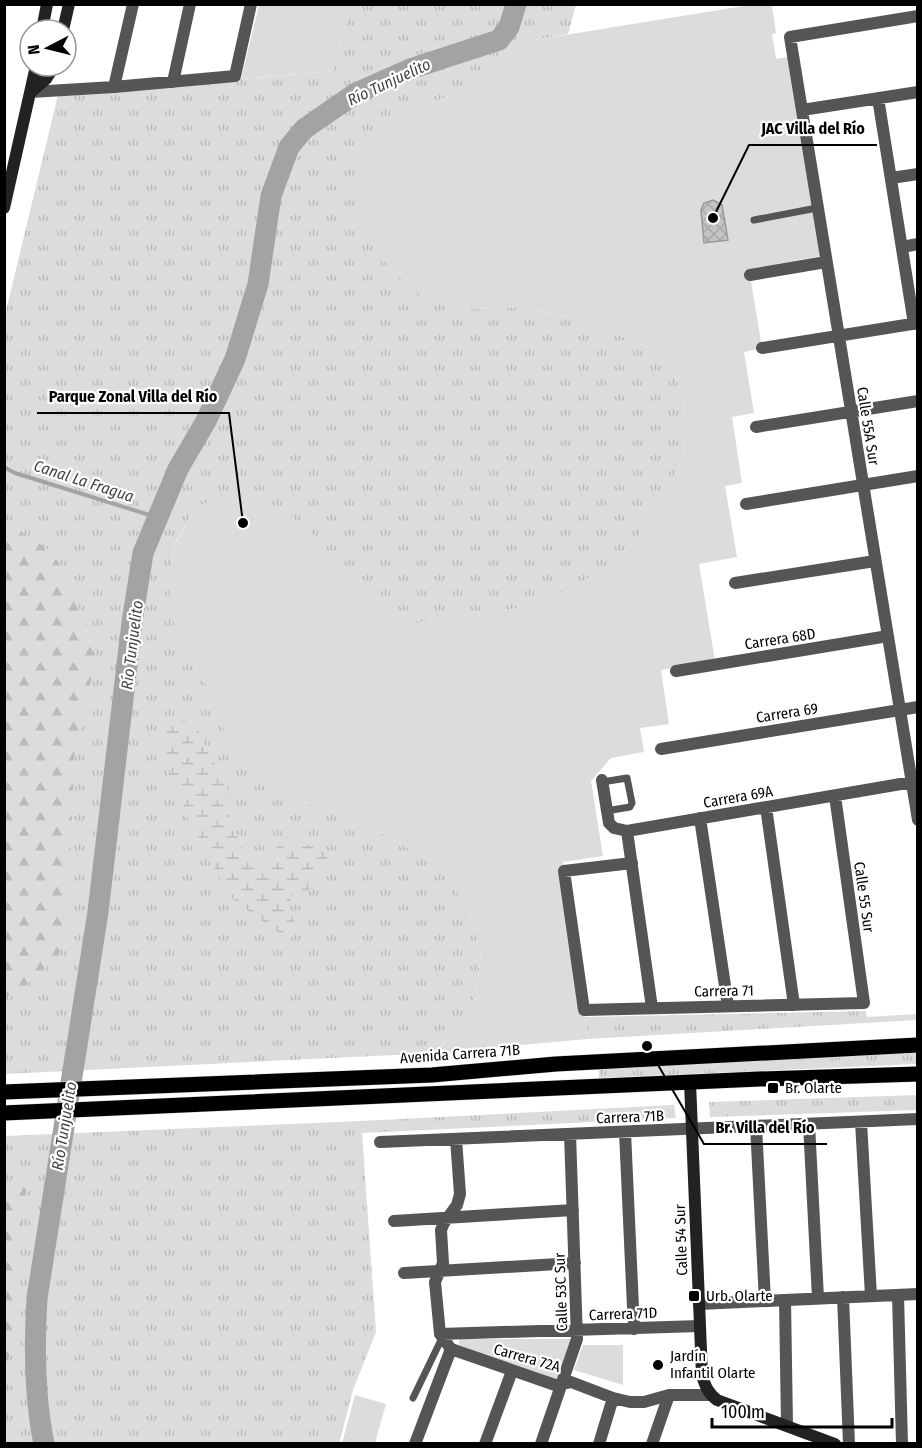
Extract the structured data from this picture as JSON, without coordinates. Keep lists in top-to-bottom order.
{
  "streets": {
    "main road": ["Avenida Carrera 71B"],
    "street": [
      "Calle 55A Sur",
      "Carrera 68D",
      "Carrera 69",
      "Carrera 69A",
      "Calle 55 Sur",
      "Carrera 71",
      "Carrera 71B",
      "Calle 54 Sur",
      "Calle 53C Sur",
      "Carrera 71D",
      "Carrera 72A"
    ]
  },
  "crossings": [
    ["Calle 55A Sur", "Carrera 68D"],
    ["Calle 55A Sur", "Carrera 69"],
    ["Calle 55A Sur", "Carrera 69A"],
    ["Carrera 69A", "Calle 55 Sur"],
    ["Calle 55 Sur", "Carrera 71"],
    ["Carrera 71B", "Calle 54 Sur"],
    ["Carrera 71B", "Calle 53C Sur"],
    ["Calle 54 Sur", "Carrera 71D"],
    ["Calle 54 Sur", "Carrera 72A"],
    ["Calle 53C Sur", "Carrera 71D"],
    ["Calle 53C Sur", "Carrera 72A"]
  ],
  "water": ["Río Tunjuelito", "Canal La Fragua"],
  "places": {
    "other": [
      "JAC Villa del Río",
      "Parque Zonal Villa del Río",
      "Br. Villa del Río",
      "Jardín Infantil Olarte"
    ],
    "transit": ["Br. Olarte", "Urb. Olarte"]
  },
  "scale_bar": "100 m",
  "north": "left"
}
